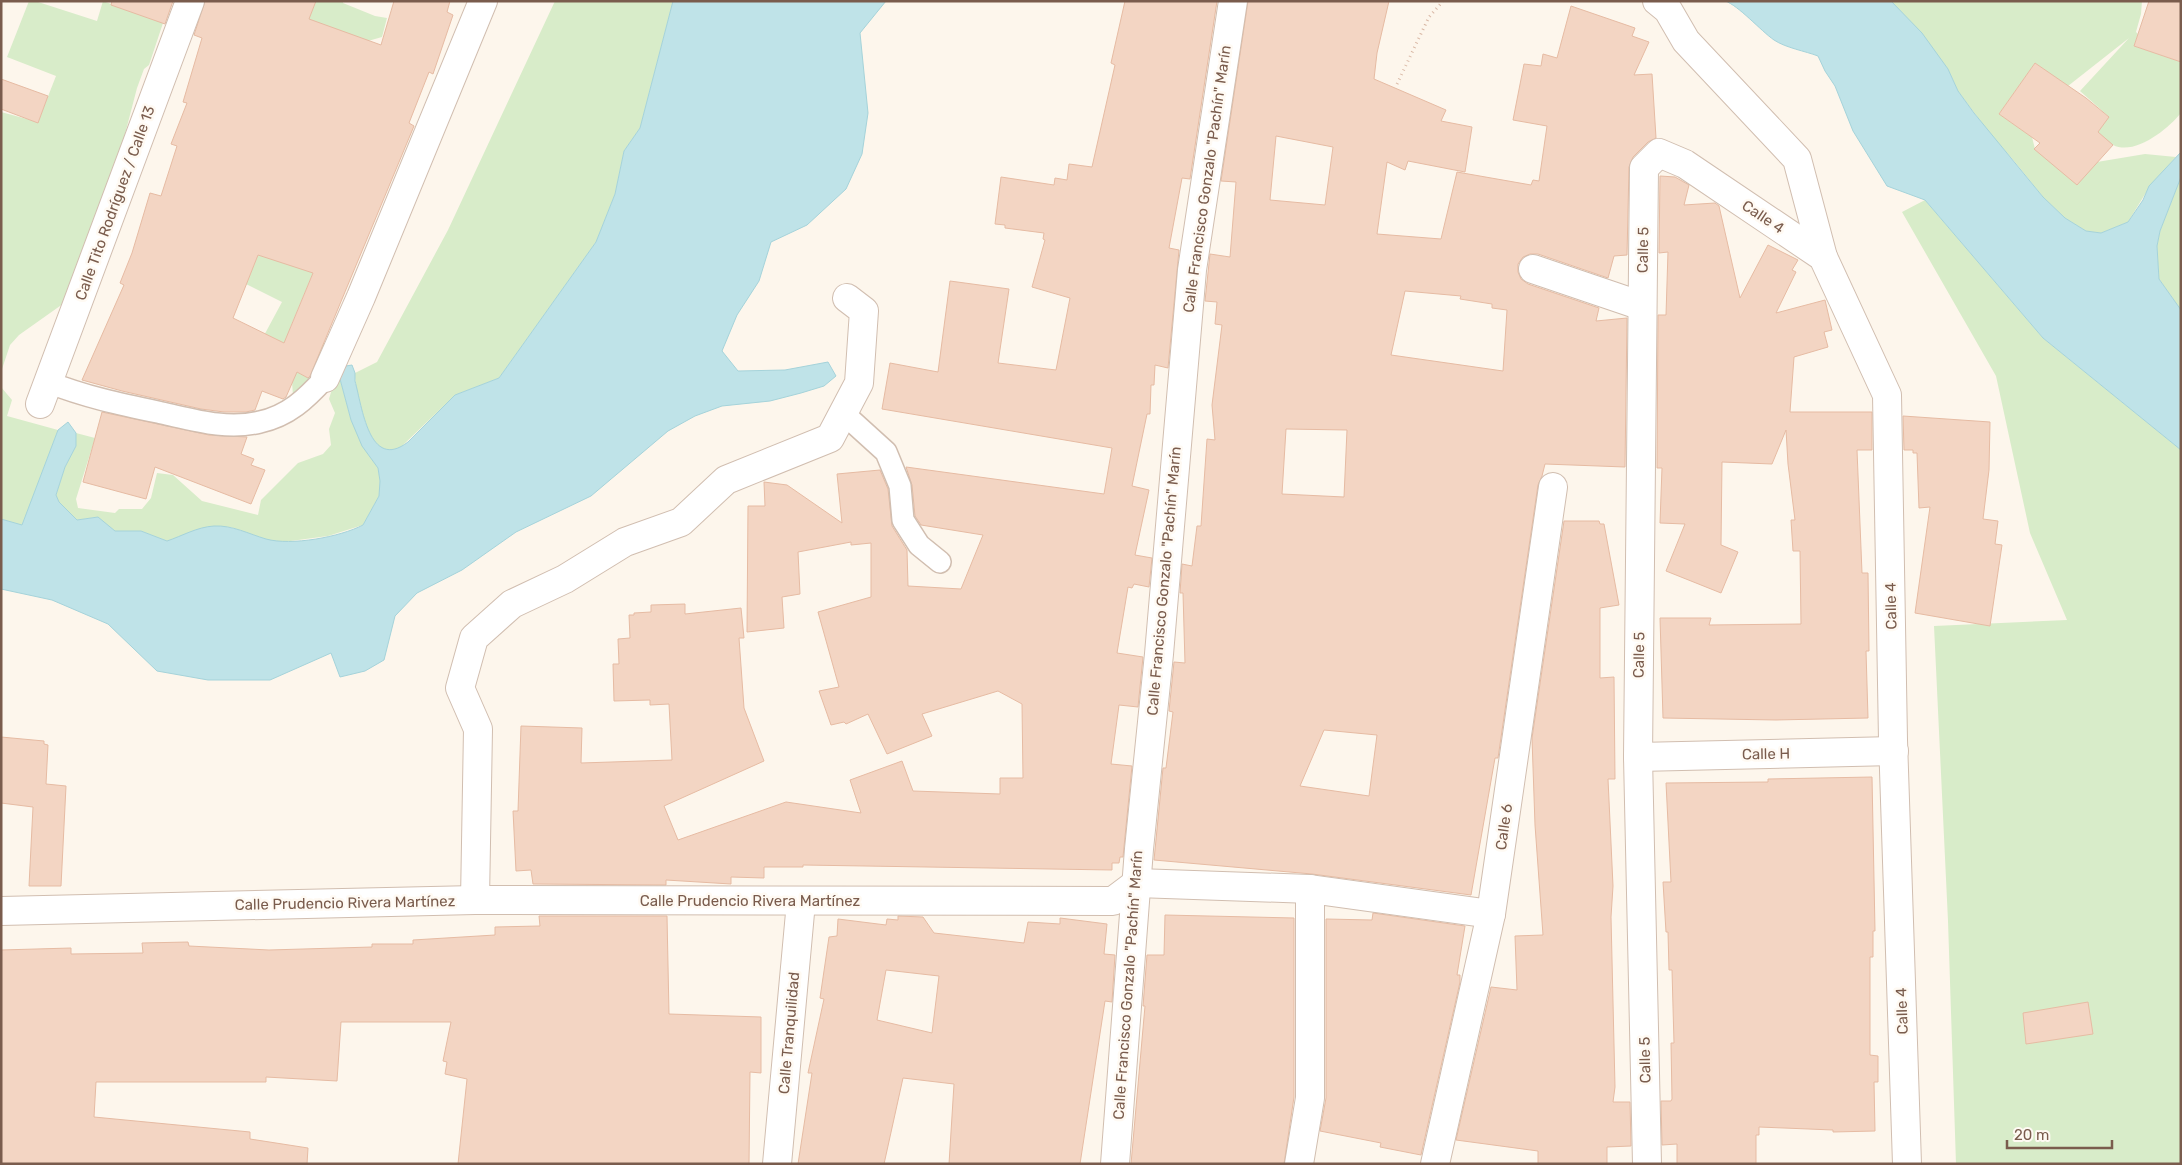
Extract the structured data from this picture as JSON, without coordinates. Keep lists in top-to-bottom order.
{
  "streets": {
    "street": [
      "Calle Francisco Gonzalo \"Pachín\" Marín",
      "Calle Tito Rodríguez / Calle 13",
      "Calle 4",
      "Calle 5",
      "Calle H",
      "Calle 6",
      "Calle Prudencio Rivera Martínez",
      "Calle Tranquilidad"
    ]
  },
  "crossings": [
    ["Calle Francisco Gonzalo \"Pachín\" Marín", "Calle Prudencio Rivera Martínez"],
    ["Calle 4", "Calle 5"],
    ["Calle 4", "Calle H"],
    ["Calle 5", "Calle H"],
    ["Calle Prudencio Rivera Martínez", "Calle Tranquilidad"]
  ],
  "scale_bar": "20 m"
}
